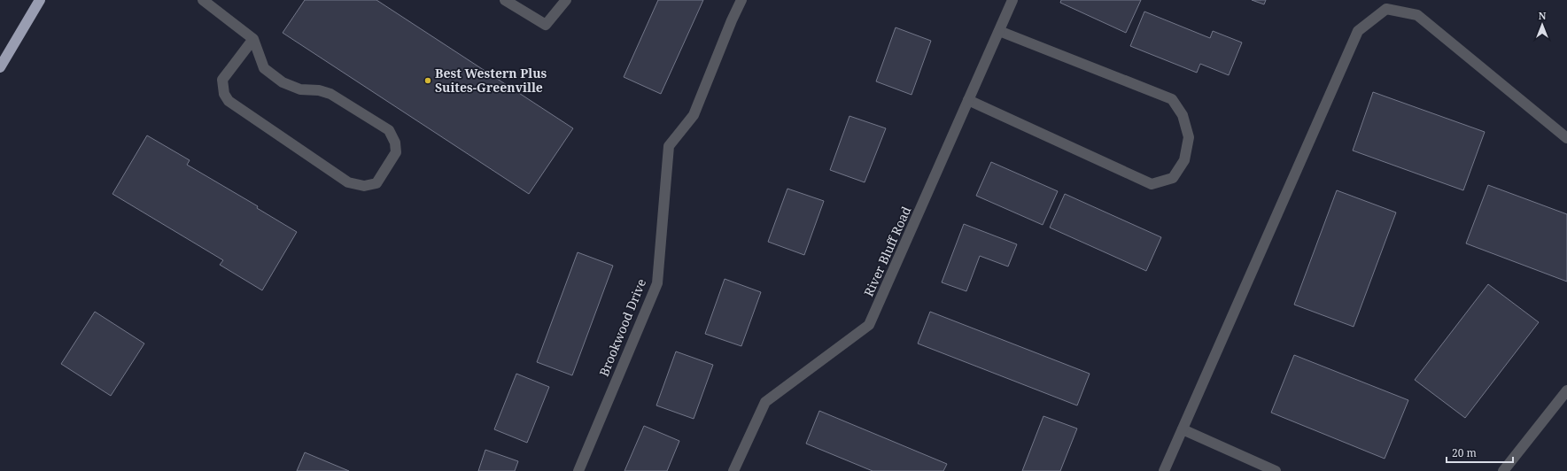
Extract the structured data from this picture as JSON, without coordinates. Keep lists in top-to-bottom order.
{
  "streets": {
    "street": ["River Bluff Road", "Brookwood Drive"]
  },
  "places": ["Best Western Plus Suites-Greenville"],
  "scale_bar": "20 m",
  "north": "top"
}
